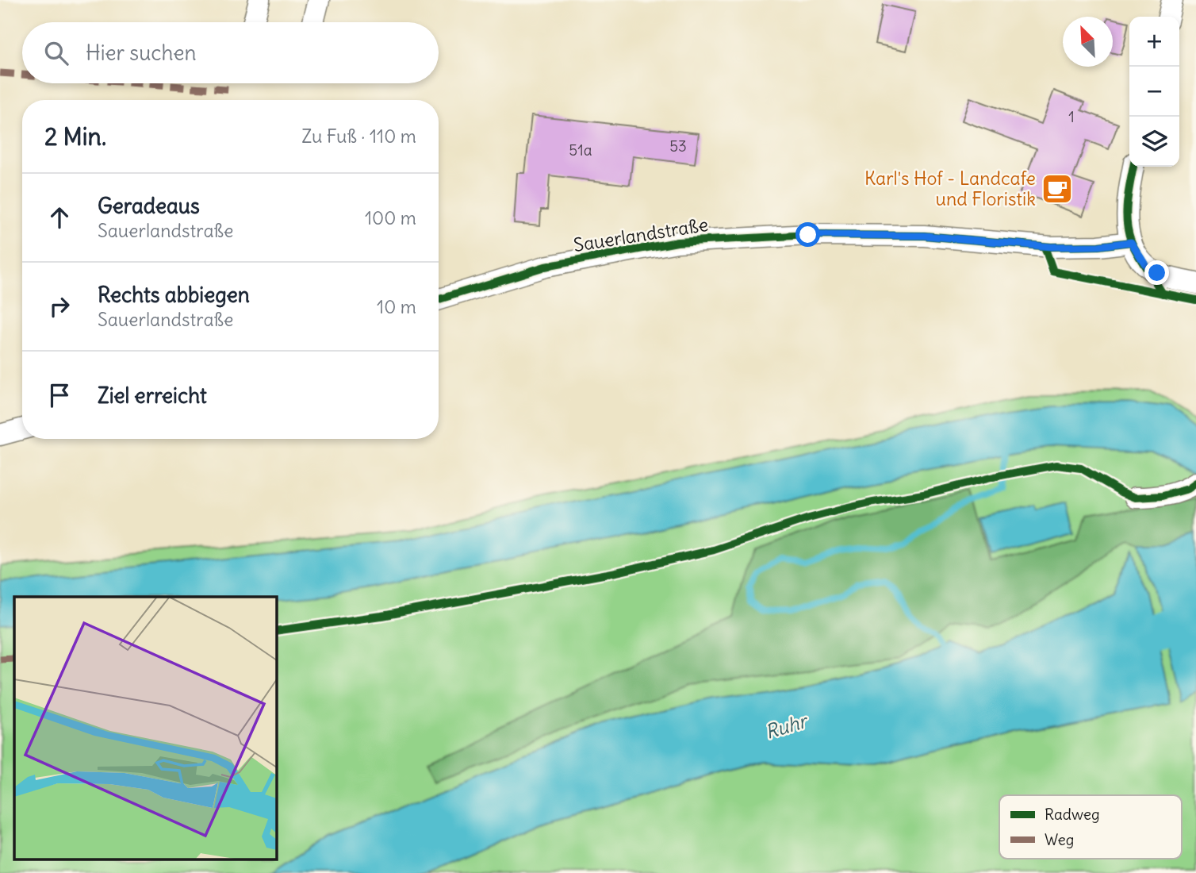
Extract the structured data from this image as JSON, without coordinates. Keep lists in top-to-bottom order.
{
  "streets": {
    "street": ["Sauerlandstraße"]
  },
  "water": ["Ruhr"],
  "places": {
    "cafe": ["Karl's Hof - Landcafe und Floristik"]
  },
  "house_numbers": ["1", "53", "51a"],
  "legend": ["Radweg", "Weg"],
  "north": "top left",
  "page": {
    "map_buttons": ["+", "−"],
    "search": "Hier suchen",
    "heading": ["2 Min.", "Zu Fuß · 110 m"],
    "list": [
      ["Geradeaus", "Sauerlandstraße", "100 m"],
      ["Rechts abbiegen", "Sauerlandstraße", "10 m"],
      "Ziel erreicht"
    ]
  }
}
